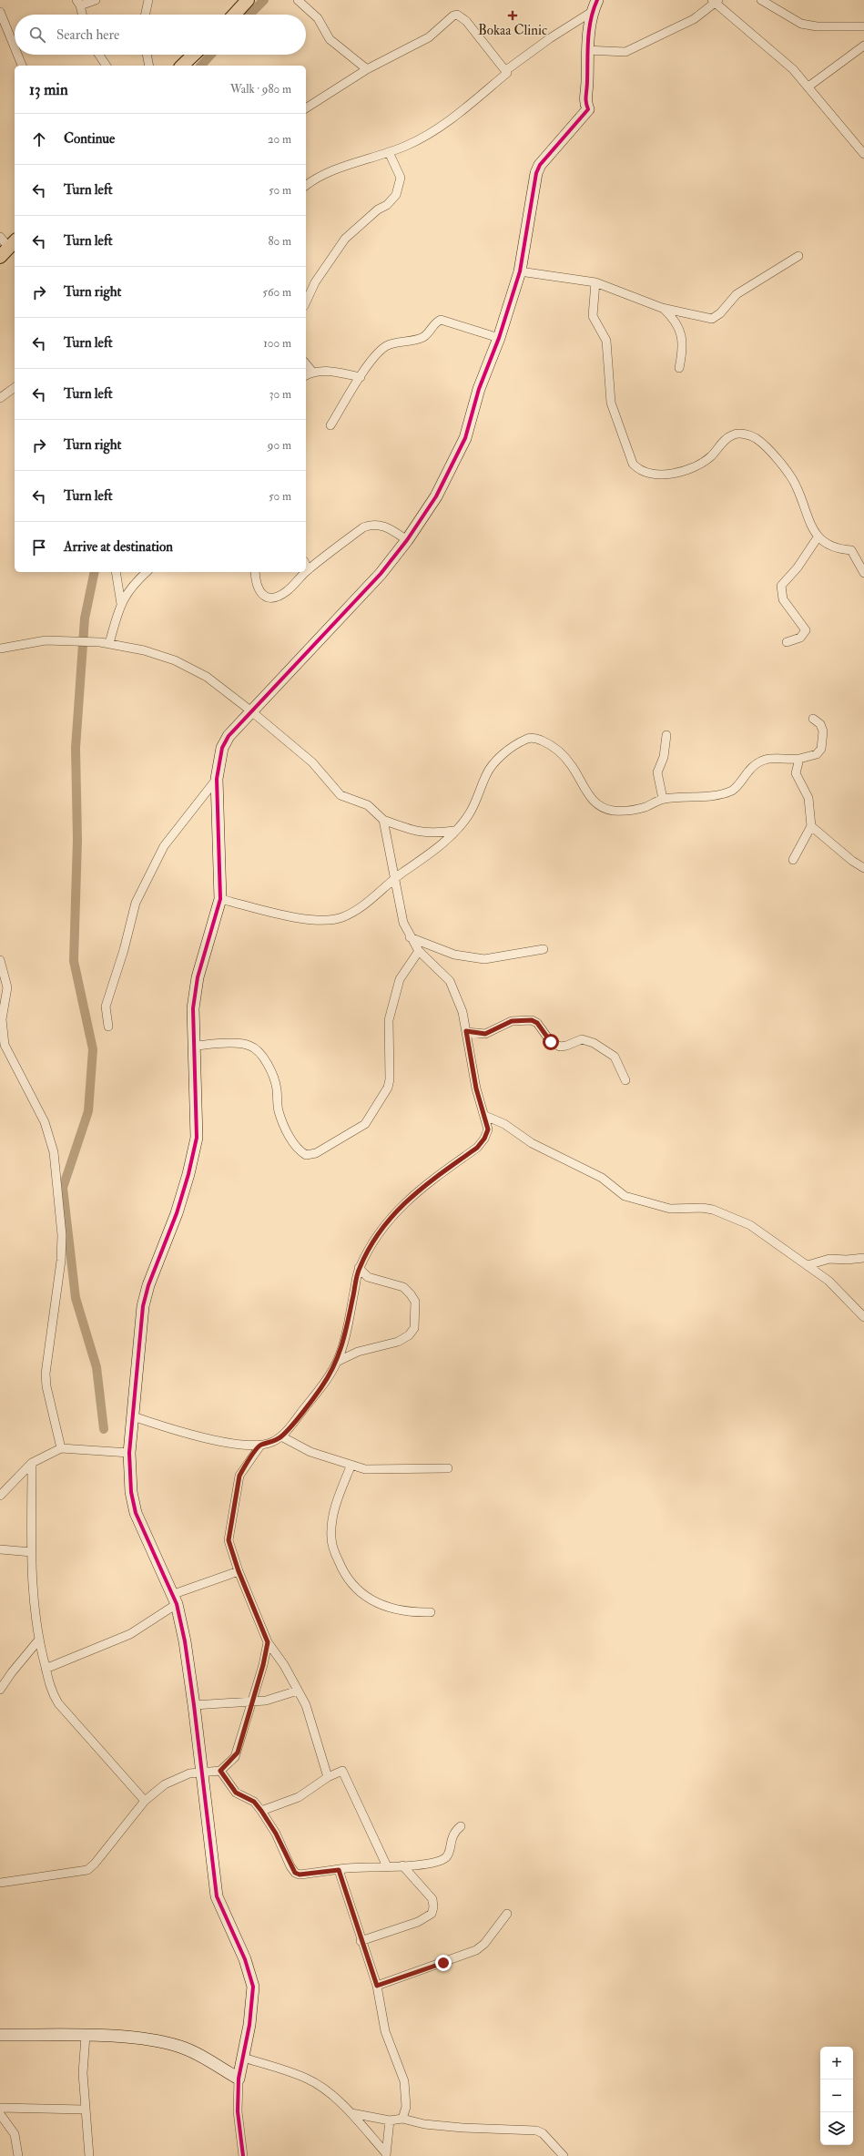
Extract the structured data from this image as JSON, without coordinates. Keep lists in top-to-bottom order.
{
  "places": {
    "health": ["Bokaa Clinic"]
  },
  "page": {
    "search": "Search here",
    "heading": ["13 min", "Walk · 980 m"],
    "list": [
      ["Continue", "20 m"],
      ["Turn left", "50 m"],
      ["Turn left", "80 m"],
      ["Turn right", "560 m"],
      ["Turn left", "100 m"],
      ["Turn left", "30 m"],
      ["Turn right", "90 m"],
      ["Turn left", "50 m"],
      "Arrive at destination"
    ],
    "map_buttons": ["+", "−"]
  }
}
